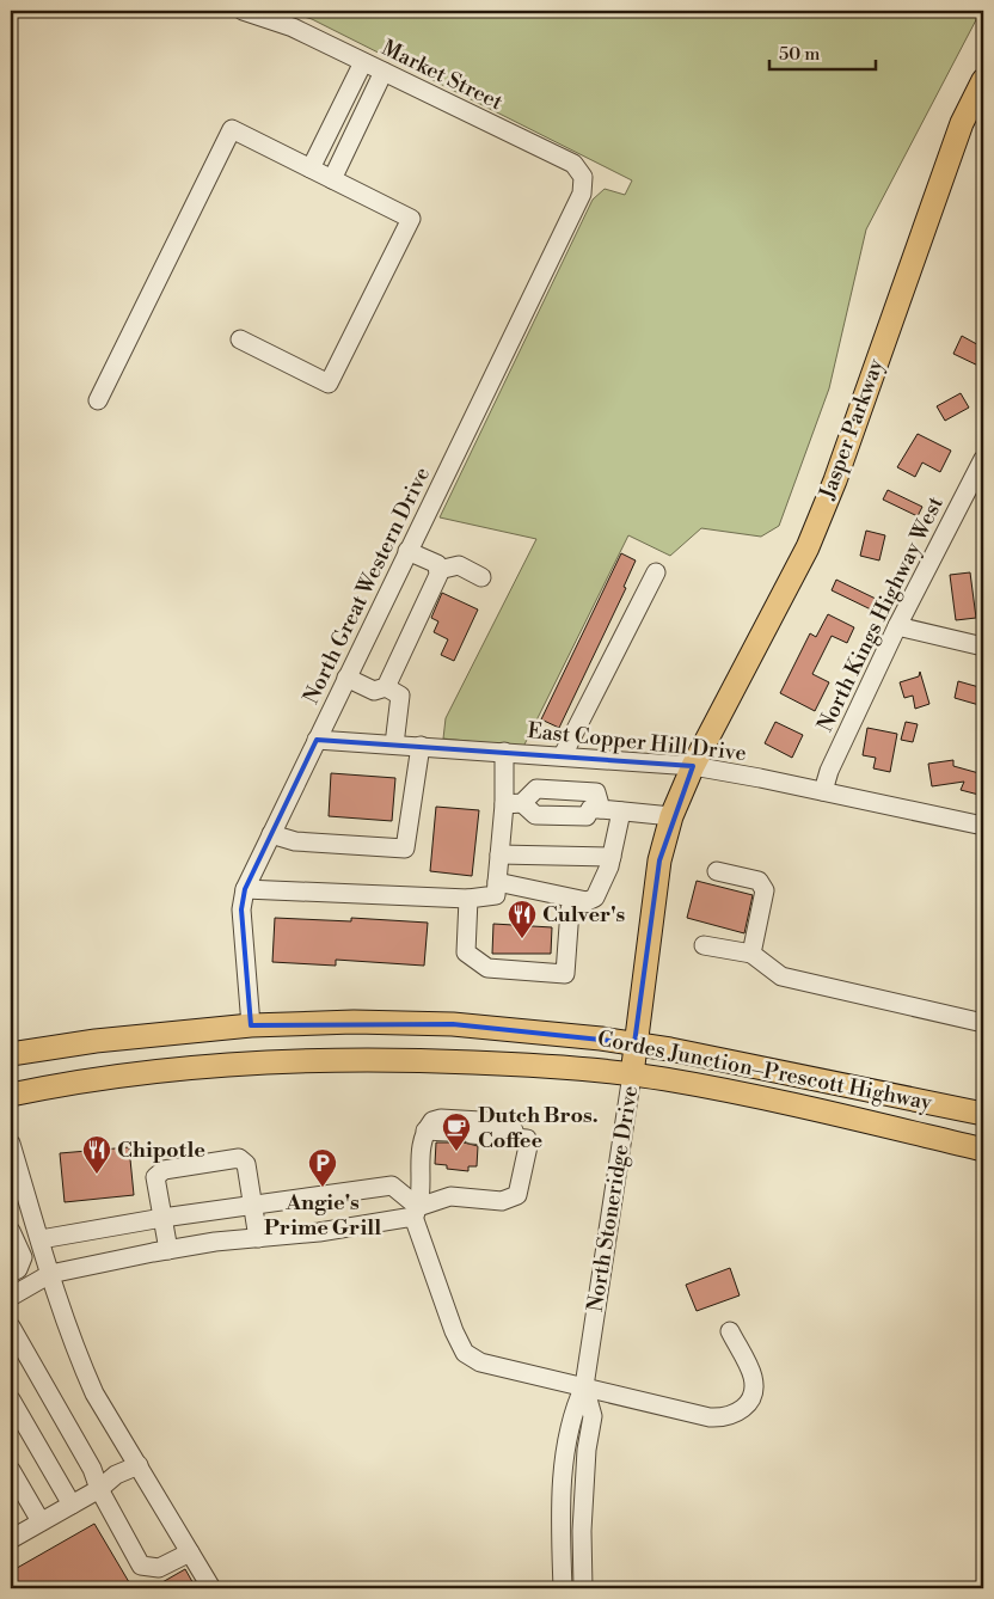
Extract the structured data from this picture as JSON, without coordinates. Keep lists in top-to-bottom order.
{
  "streets": {
    "main road": ["Jasper Parkway", "Cordes Junction–Prescott Highway", "North Stoneridge Drive"],
    "street": [
      "Market Street",
      "North Great Western Drive",
      "North Kings Highway West",
      "East Copper Hill Drive"
    ]
  },
  "crossings": [
    ["Market Street", "North Great Western Drive"],
    ["Jasper Parkway", "East Copper Hill Drive"],
    ["Jasper Parkway", "North Stoneridge Drive"],
    ["North Great Western Drive", "East Copper Hill Drive"],
    ["North Great Western Drive", "Cordes Junction–Prescott Highway"],
    ["North Kings Highway West", "East Copper Hill Drive"],
    ["East Copper Hill Drive", "North Stoneridge Drive"],
    ["Cordes Junction–Prescott Highway", "North Stoneridge Drive"]
  ],
  "places": {
    "restaurant": ["Culver's", "Chipotle"],
    "cafe": ["Dutch Bros. Coffee"],
    "parking": ["Angie's Prime Grill"]
  },
  "scale_bar": "50 m"
}
